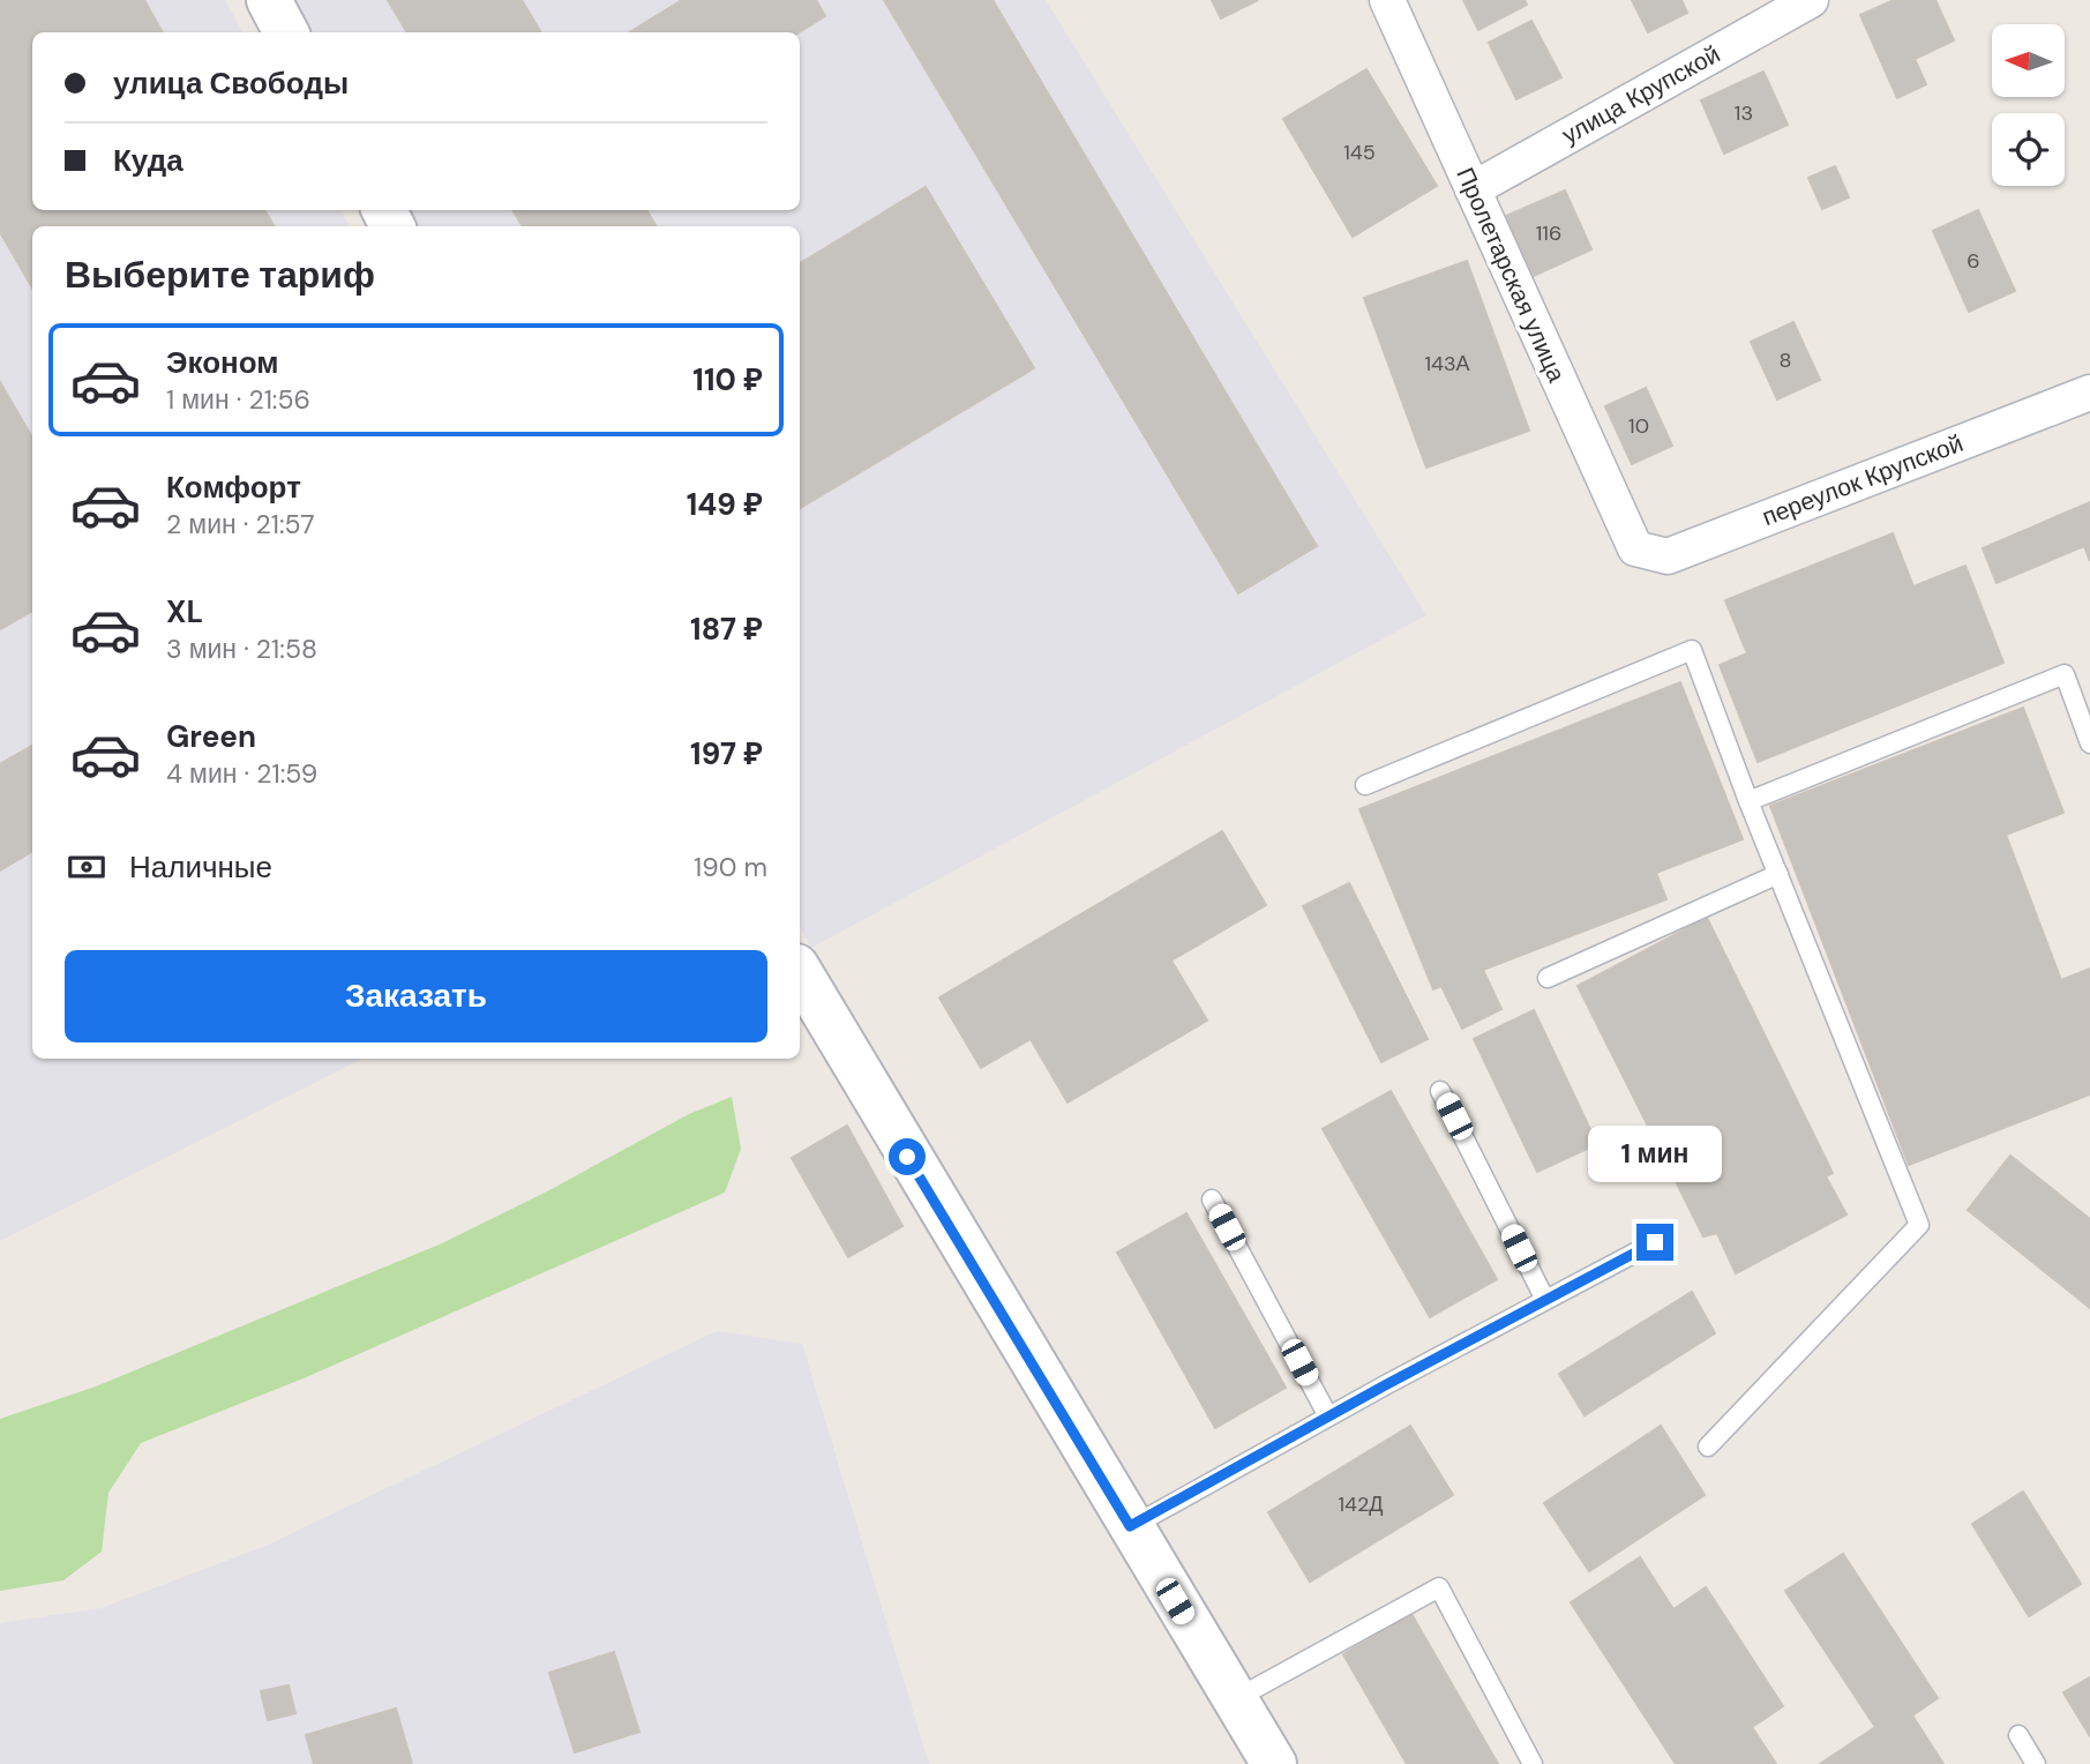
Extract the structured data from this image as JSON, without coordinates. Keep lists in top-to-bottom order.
{
  "streets": {
    "street": ["улица Крупской", "Пролетарская улица", "переулок Крупской"]
  },
  "crossings": [
    ["улица Крупской", "Пролетарская улица"],
    ["Пролетарская улица", "переулок Крупской"]
  ],
  "house_numbers": [
    "13",
    "145",
    "116",
    "6",
    "8",
    "143А",
    "10",
    "142Д"
  ],
  "north": "left",
  "page": {
    "banner": ["улица Свободы", "Куда"],
    "heading": "Выберите тариф",
    "list": [
      {
        "name": "Эконом",
        "note": "1 мин · 21:56",
        "value": "110 ₽"
      },
      {
        "name": "Комфорт",
        "note": "2 мин · 21:57",
        "value": "149 ₽"
      },
      {
        "name": "XL",
        "note": "3 мин · 21:58",
        "value": "187 ₽"
      },
      {
        "name": "Green",
        "note": "4 мин · 21:59",
        "value": "197 ₽"
      }
    ],
    "pay": ["Наличные", "190 m"],
    "buttons": "Заказать",
    "bubble": "1 мин"
  }
}
